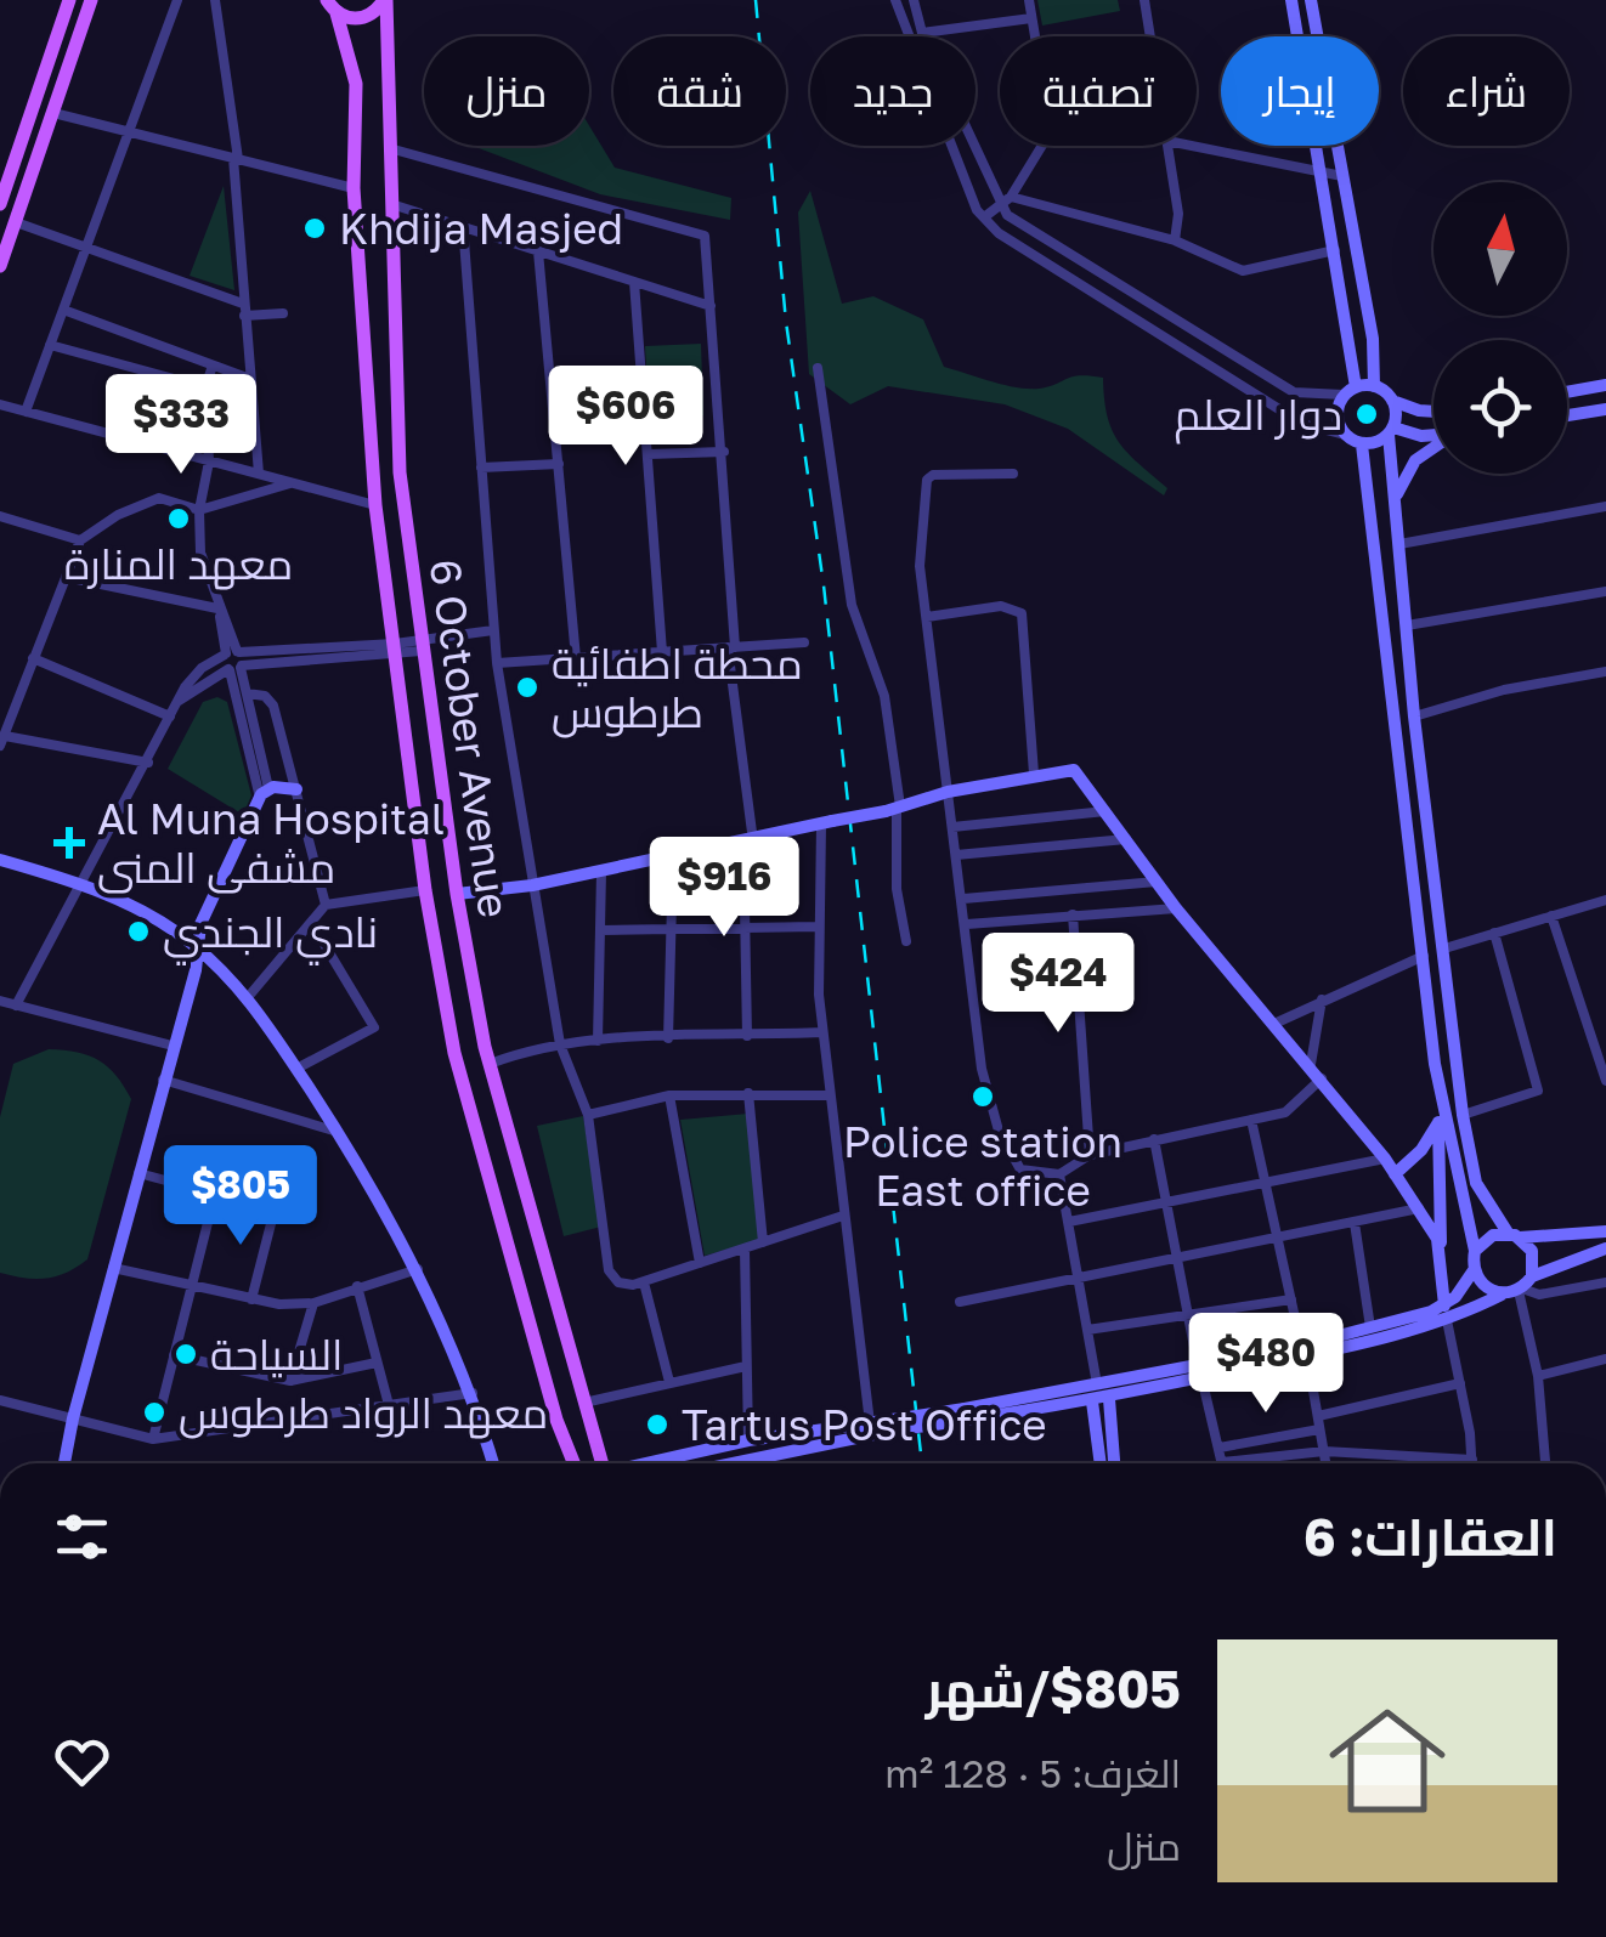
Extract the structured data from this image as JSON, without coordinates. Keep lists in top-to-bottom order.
{
  "streets": {
    "main road": ["6 October Avenue"]
  },
  "places": {
    "other": [
      "Khdija Masjed",
      "دوار العلم",
      "معهد المنارة",
      "محطة اطفائية طرطوس",
      "نادي الجندي",
      "Police station East office",
      "السياحة",
      "معهد الرواد طرطوس",
      "Tartus Post Office"
    ],
    "health": ["Al Muna Hospital مشفى المنى"]
  },
  "north": "top",
  "page": {
    "chip": [
      "شراء",
      "إيجار",
      "تصفية",
      "جديد",
      "شقة",
      "منزل"
    ],
    "price": [
      "$606",
      "$333",
      "$916",
      "$424",
      "$805",
      "$480"
    ],
    "heading": "العقارات: 6",
    "list": [
      {
        "name": "$805/شهر",
        "note": "الغرف: 5 · 128 m² · منزل"
      }
    ]
  }
}
